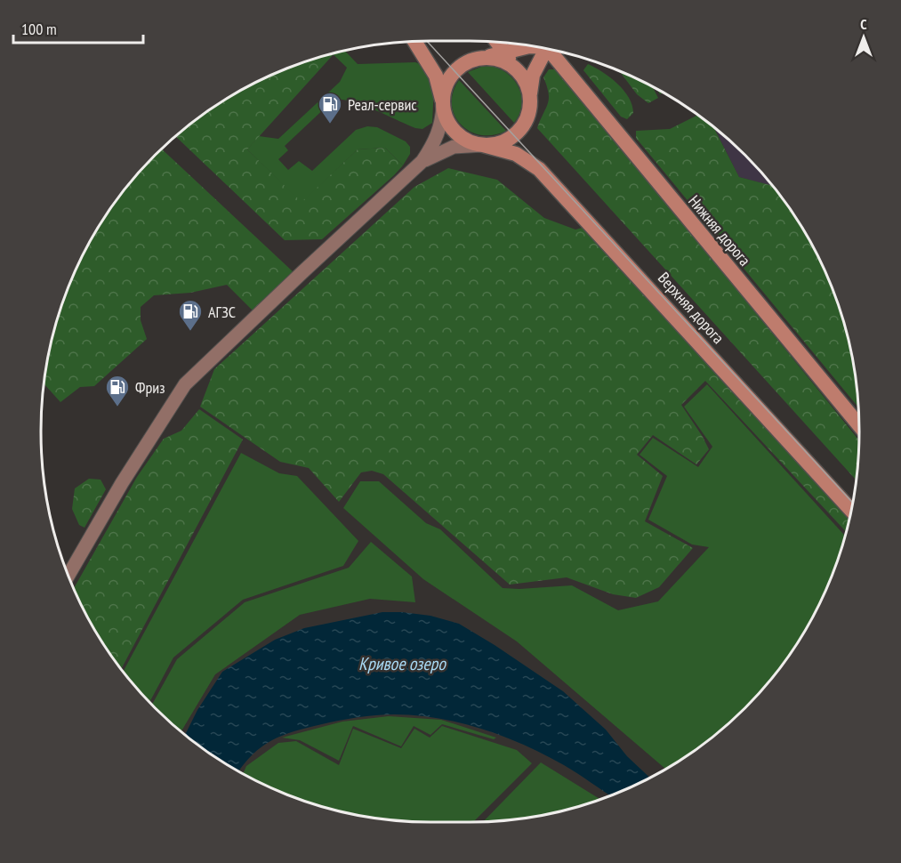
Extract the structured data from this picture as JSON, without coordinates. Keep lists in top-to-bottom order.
{
  "streets": {
    "main road": ["Нижняя дорога", "Верхняя дорога"]
  },
  "water": ["Кривое озеро"],
  "places": {
    "fuel station": ["Реал-сервис", "АГЗС", "Фриз"]
  },
  "scale_bar": "100 m",
  "north": "top"
}
